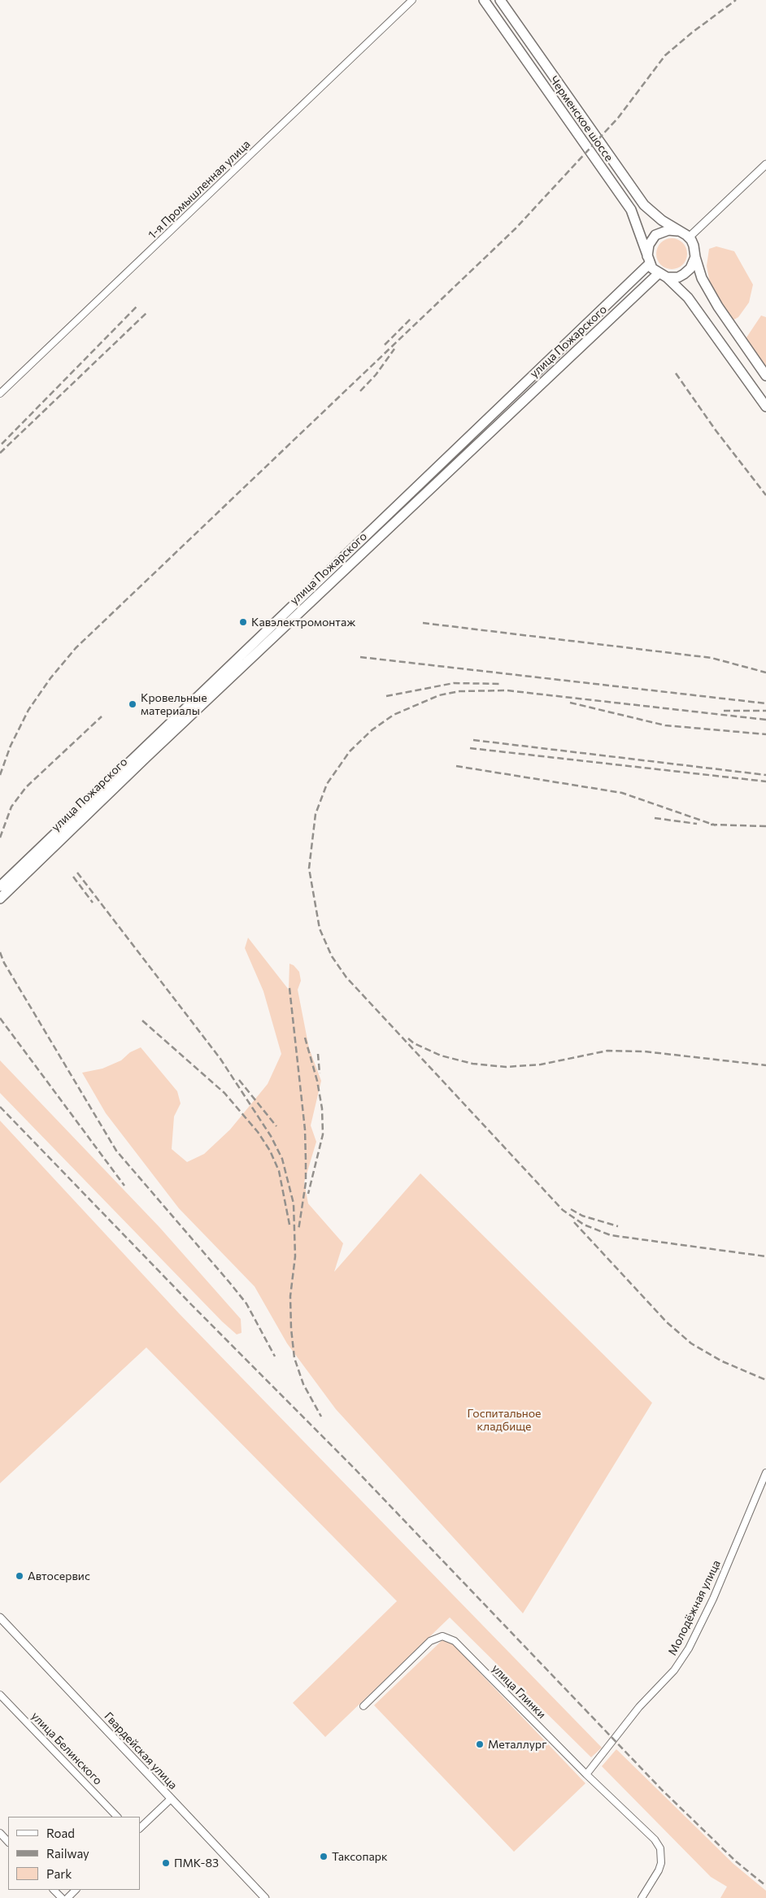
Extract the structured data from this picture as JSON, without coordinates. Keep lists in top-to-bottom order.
{
  "streets": {
    "main road": ["Черменское шоссе", "улица Пожарского"],
    "street": [
      "1-я Промышленная улица",
      "Молодёжная улица",
      "улица Глинки",
      "улица Белинского",
      "Гвардейская улица"
    ]
  },
  "crossings": [
    ["Черменское шоссе", "улица Пожарского"],
    ["Молодёжная улица", "улица Глинки"]
  ],
  "parks": ["Госпитальное кладбище"],
  "places": [
    "Кавэлектромонтаж",
    "Кровельные материалы",
    "Автосервис",
    "Металлург",
    "Таксопарк",
    "ПМК-83"
  ],
  "legend": ["Road", "Railway", "Park"]
}
